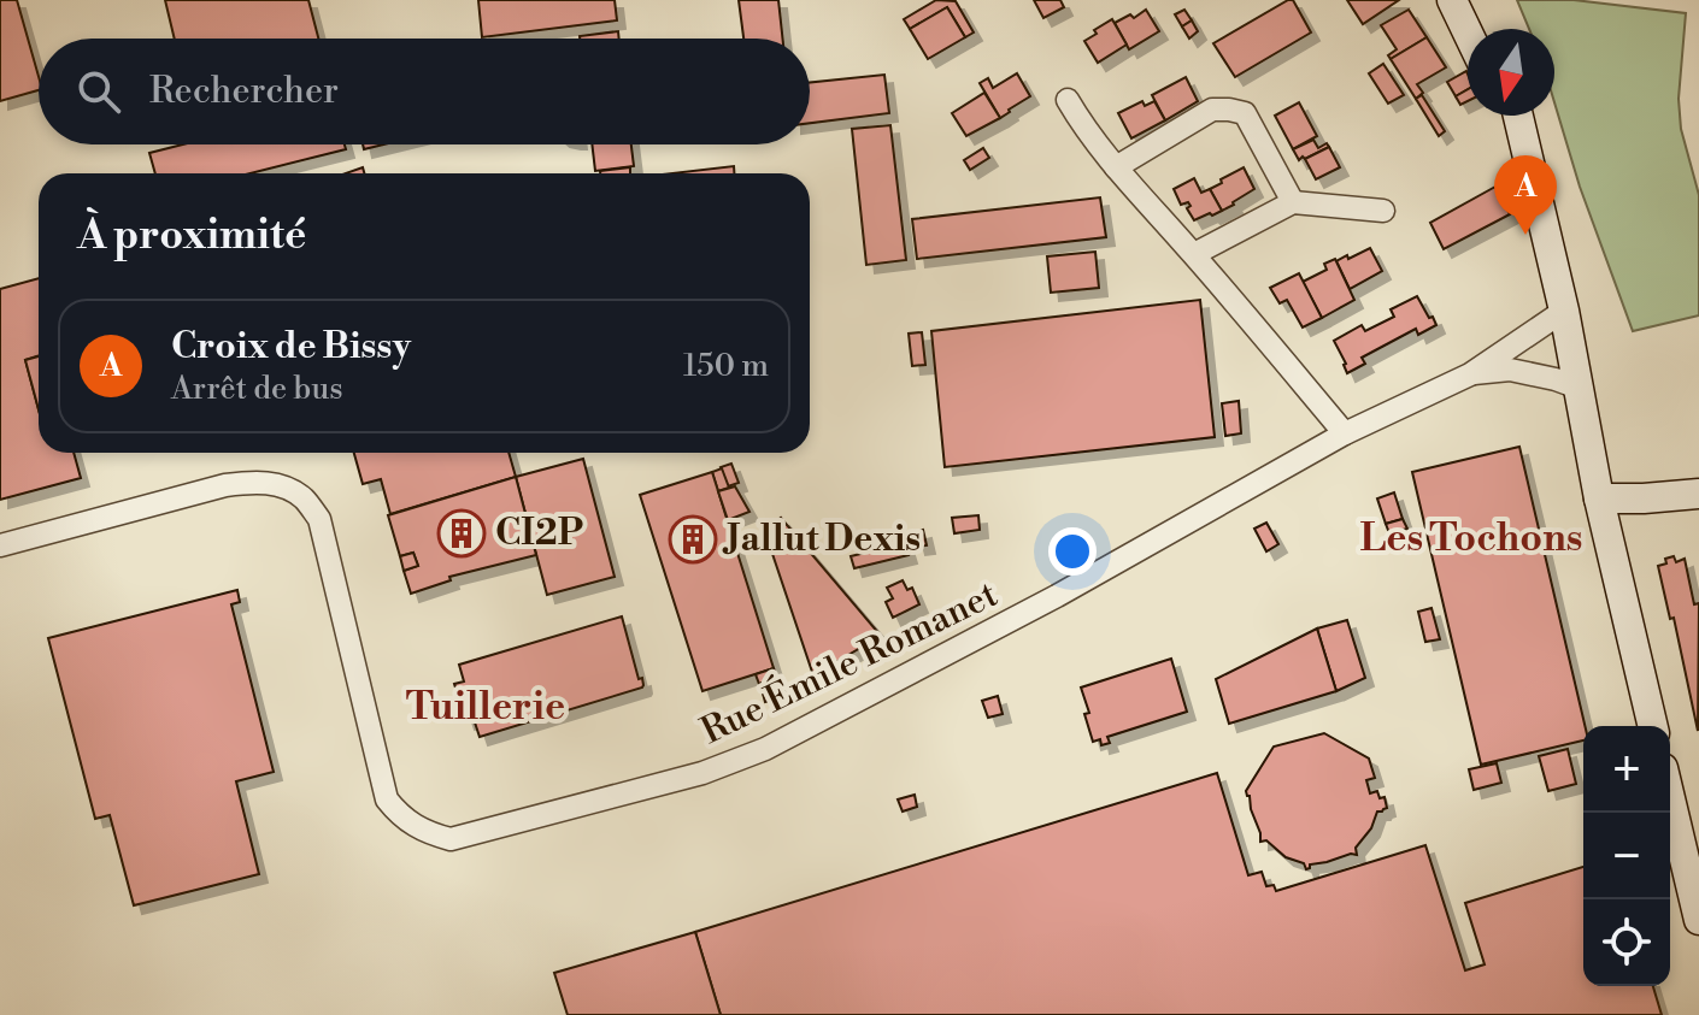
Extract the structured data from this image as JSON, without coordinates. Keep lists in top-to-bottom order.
{
  "streets": {
    "street": ["Rue Émile Romanet"]
  },
  "districts": ["Les Tochons", "Tuillerie"],
  "places": {
    "building": ["CI2P", "Jallut Dexis"]
  },
  "north": "bottom",
  "page": {
    "search": "Rechercher",
    "pins": "A",
    "heading": "À proximité",
    "list": [
      {
        "mark": "A",
        "name": "Croix de Bissy",
        "note": "Arrêt de bus",
        "value": "150 m"
      }
    ],
    "map_buttons": ["+", "−"]
  }
}
